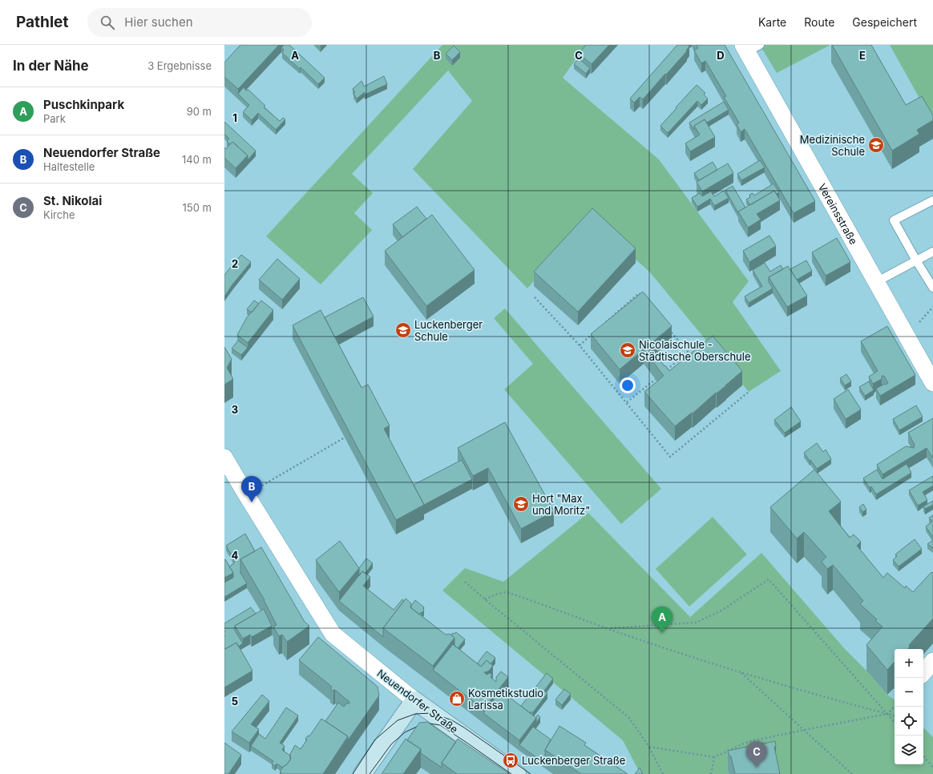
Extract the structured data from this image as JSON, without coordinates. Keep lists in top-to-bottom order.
{
  "streets": {
    "street": ["Vereinsstraße", "Neuendorfer Straße"]
  },
  "places": {
    "school or university": [
      "Medizinische Schule",
      "Luckenberger Schule",
      "Nicolaischule - Städtische Oberschule",
      "Hort \"Max und Moritz\""
    ],
    "shop": ["Kosmetikstudio Larissa"],
    "bus stop": ["Luckenberger Straße"]
  },
  "page": {
    "header": "Pathlet",
    "search": "Hier suchen",
    "nav": ["Karte", "Route", "Gespeichert"],
    "heading": ["In der Nähe", "3 Ergebnisse"],
    "list": [
      {
        "mark": "A",
        "name": "Puschkinpark",
        "note": "Park",
        "value": "90 m"
      },
      {
        "mark": "B",
        "name": "Neuendorfer Straße",
        "note": "Haltestelle",
        "value": "140 m"
      },
      {
        "mark": "C",
        "name": "St. Nikolai",
        "note": "Kirche",
        "value": "150 m"
      }
    ],
    "pins": ["B", "A", "C"],
    "map_buttons": ["+", "−"]
  },
  "grid": {
    "columns": [
      "A",
      "B",
      "C",
      "D",
      "E"
    ],
    "rows": [
      "1",
      "2",
      "3",
      "4",
      "5"
    ]
  }
}
